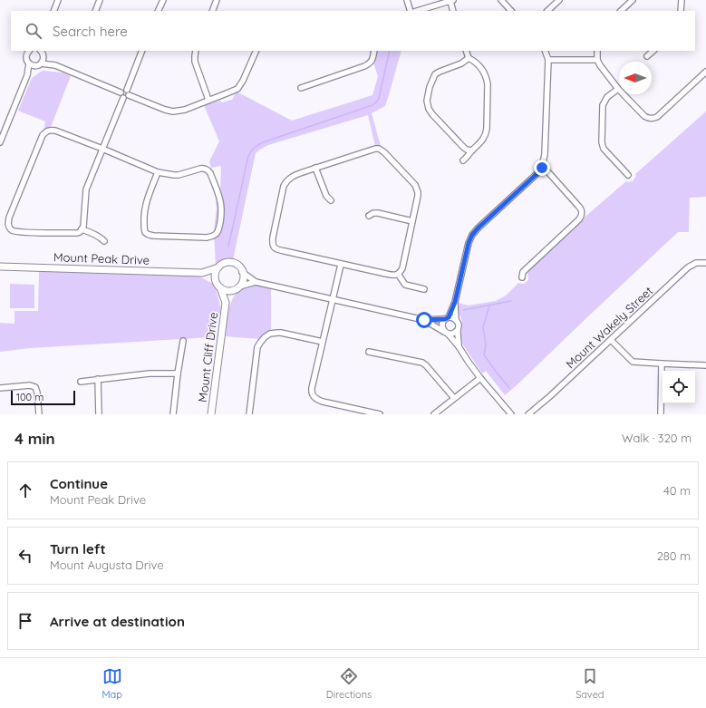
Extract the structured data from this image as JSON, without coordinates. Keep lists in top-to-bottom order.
{
  "streets": {
    "street": ["Mount Peak Drive", "Mount Wakely Street", "Mount Cliff Drive"]
  },
  "crossings": [
    ["Mount Peak Drive", "Mount Cliff Drive"]
  ],
  "scale_bar": "100 m",
  "north": "left",
  "page": {
    "search": "Search here",
    "scale": "100 m",
    "heading": ["4 min", "Walk · 320 m"],
    "list": [
      ["Continue", "Mount Peak Drive", "40 m"],
      ["Turn left", "Mount Augusta Drive", "280 m"],
      "Arrive at destination"
    ],
    "nav": ["Map", "Directions", "Saved"]
  }
}
